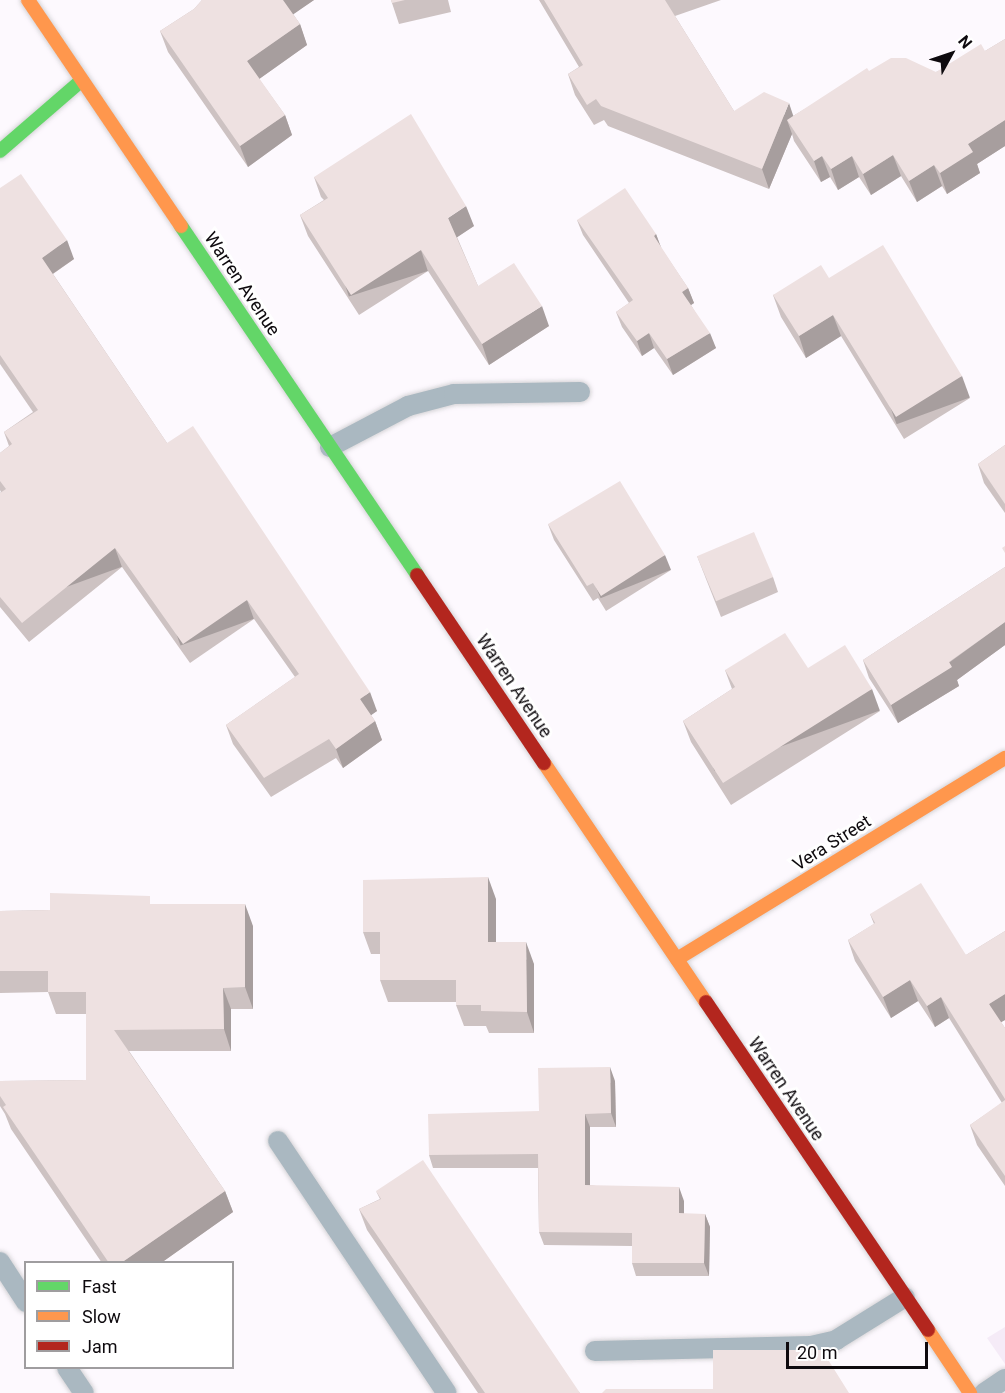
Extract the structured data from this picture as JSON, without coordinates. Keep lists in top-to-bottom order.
{
  "streets": {
    "street": ["Warren Avenue", "Vera Street"]
  },
  "crossings": [
    ["Warren Avenue", "Vera Street"]
  ],
  "legend": ["Fast", "Slow", "Jam"],
  "scale_bar": "20 m",
  "north": "top right"
}
